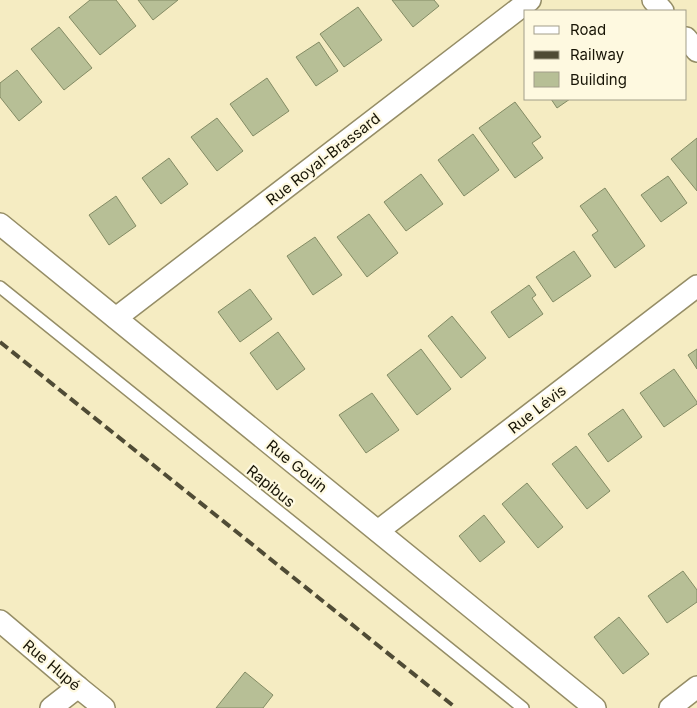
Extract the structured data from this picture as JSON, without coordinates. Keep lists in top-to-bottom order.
{
  "streets": {
    "street": [
      "Rue Royal-Brassard",
      "Rue Lévis",
      "Rue Gouin",
      "Rue Hupé"
    ],
    "lane": ["Rapibus"]
  },
  "crossings": [
    ["Rue Royal-Brassard", "Rue Gouin"],
    ["Rue Lévis", "Rue Gouin"]
  ],
  "legend": ["Road", "Railway", "Building"]
}
